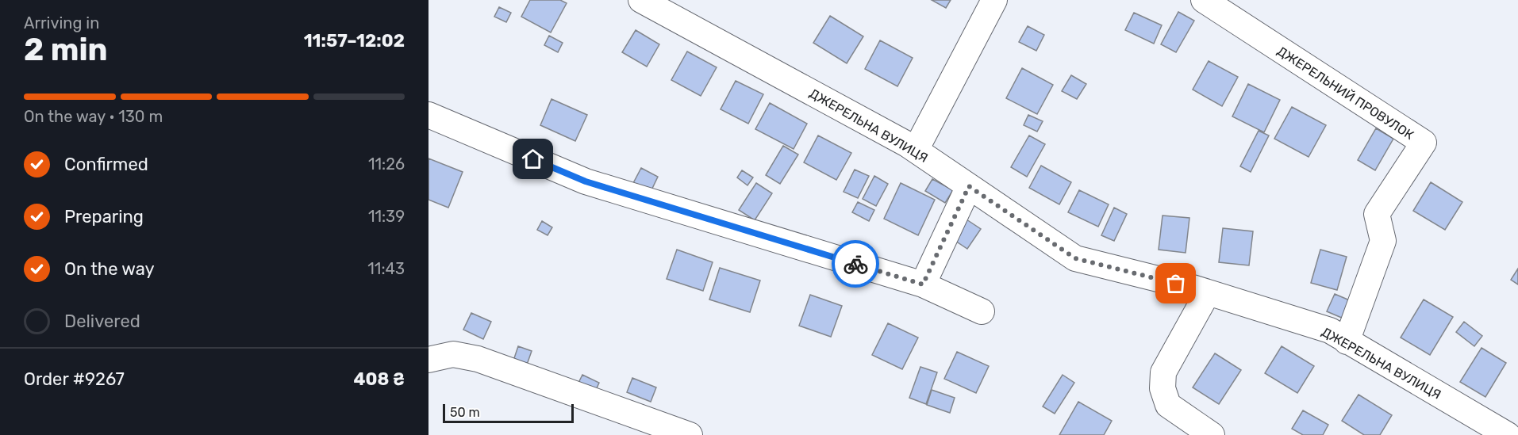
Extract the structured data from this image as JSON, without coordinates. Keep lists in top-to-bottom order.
{
  "streets": {
    "street": ["ДЖЕРЕЛЬНИЙ ПРОВУЛОК", "ДЖЕРЕЛЬНА ВУЛИЦЯ"]
  },
  "crossings": [
    ["ДЖЕРЕЛЬНИЙ ПРОВУЛОК", "ДЖЕРЕЛЬНА ВУЛИЦЯ"]
  ],
  "scale_bar": "50 m",
  "page": {
    "heading": ["2 min", "Arriving in", "11:57–12:02"],
    "panel": ["Order #9267", "408 ₴"],
    "bar": "On the way · 130 m",
    "list": [
      ["Confirmed", "11:26"],
      ["Preparing", "11:39"],
      ["On the way", "11:43"],
      "Delivered"
    ],
    "scale": "50 m"
  }
}
